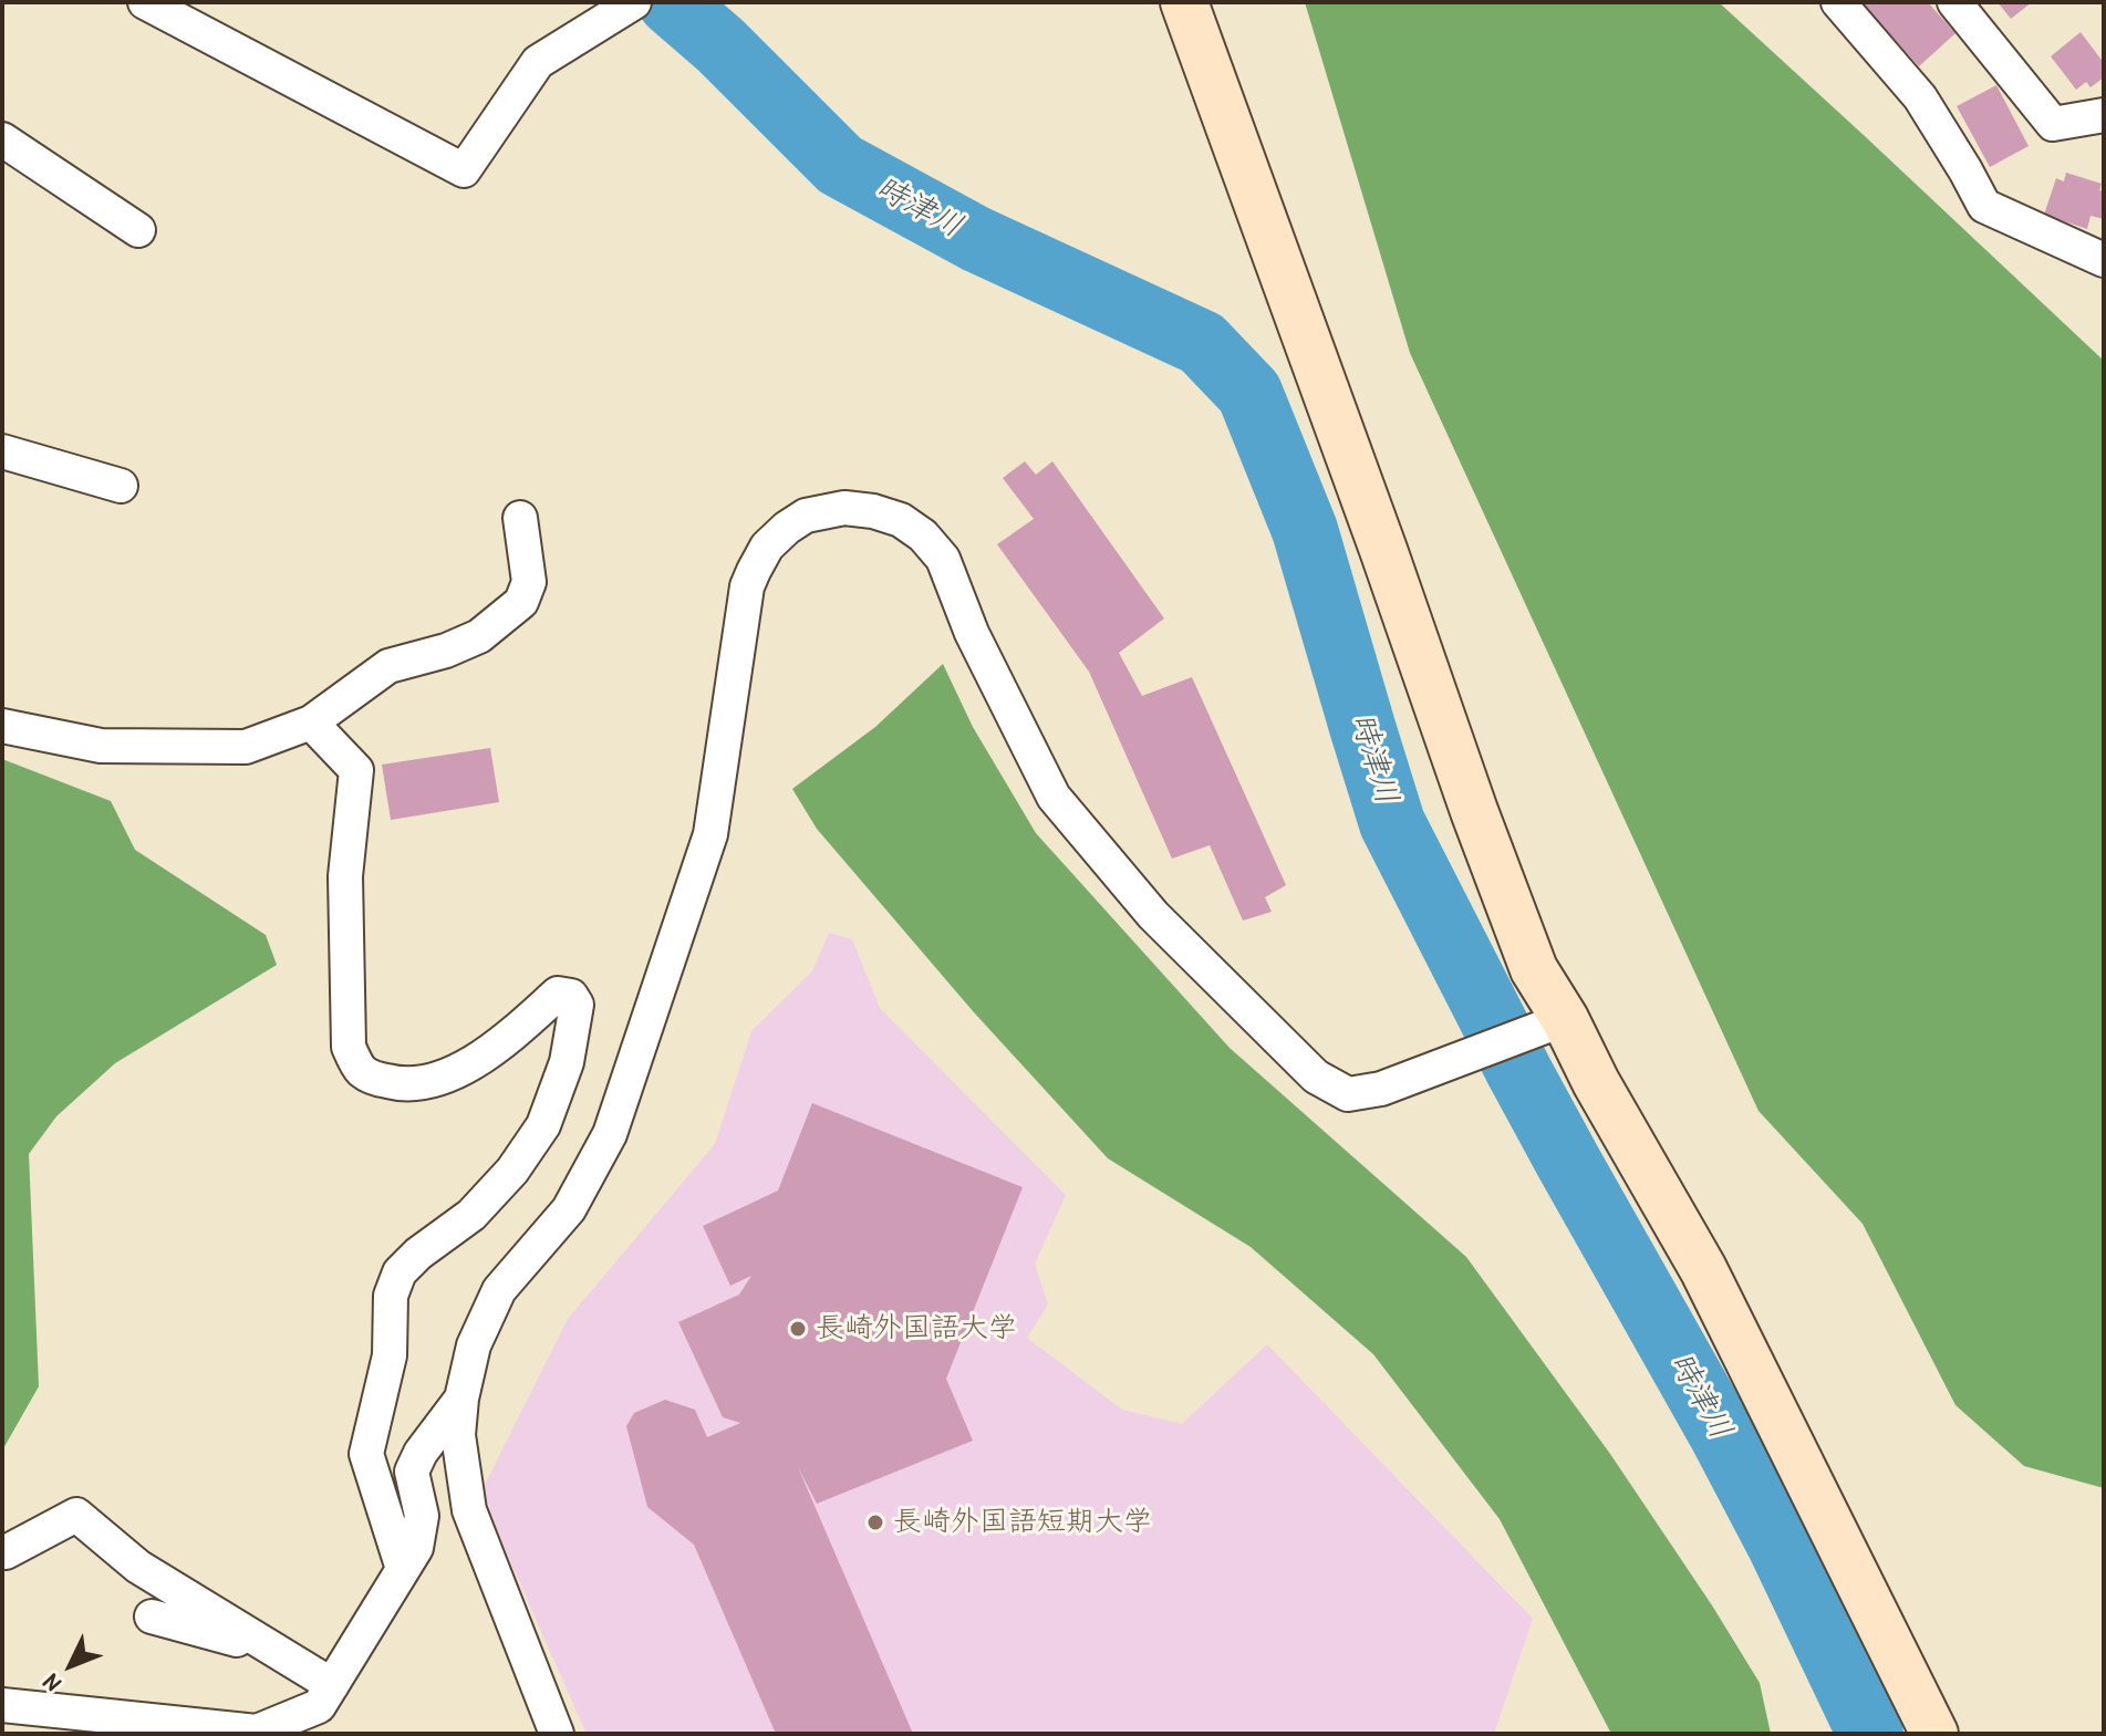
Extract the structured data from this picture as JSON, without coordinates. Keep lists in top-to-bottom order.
{
  "water": ["時津川"],
  "places": ["長崎外国語大学", "長崎外国語短期大学"],
  "north": "bottom left"
}
